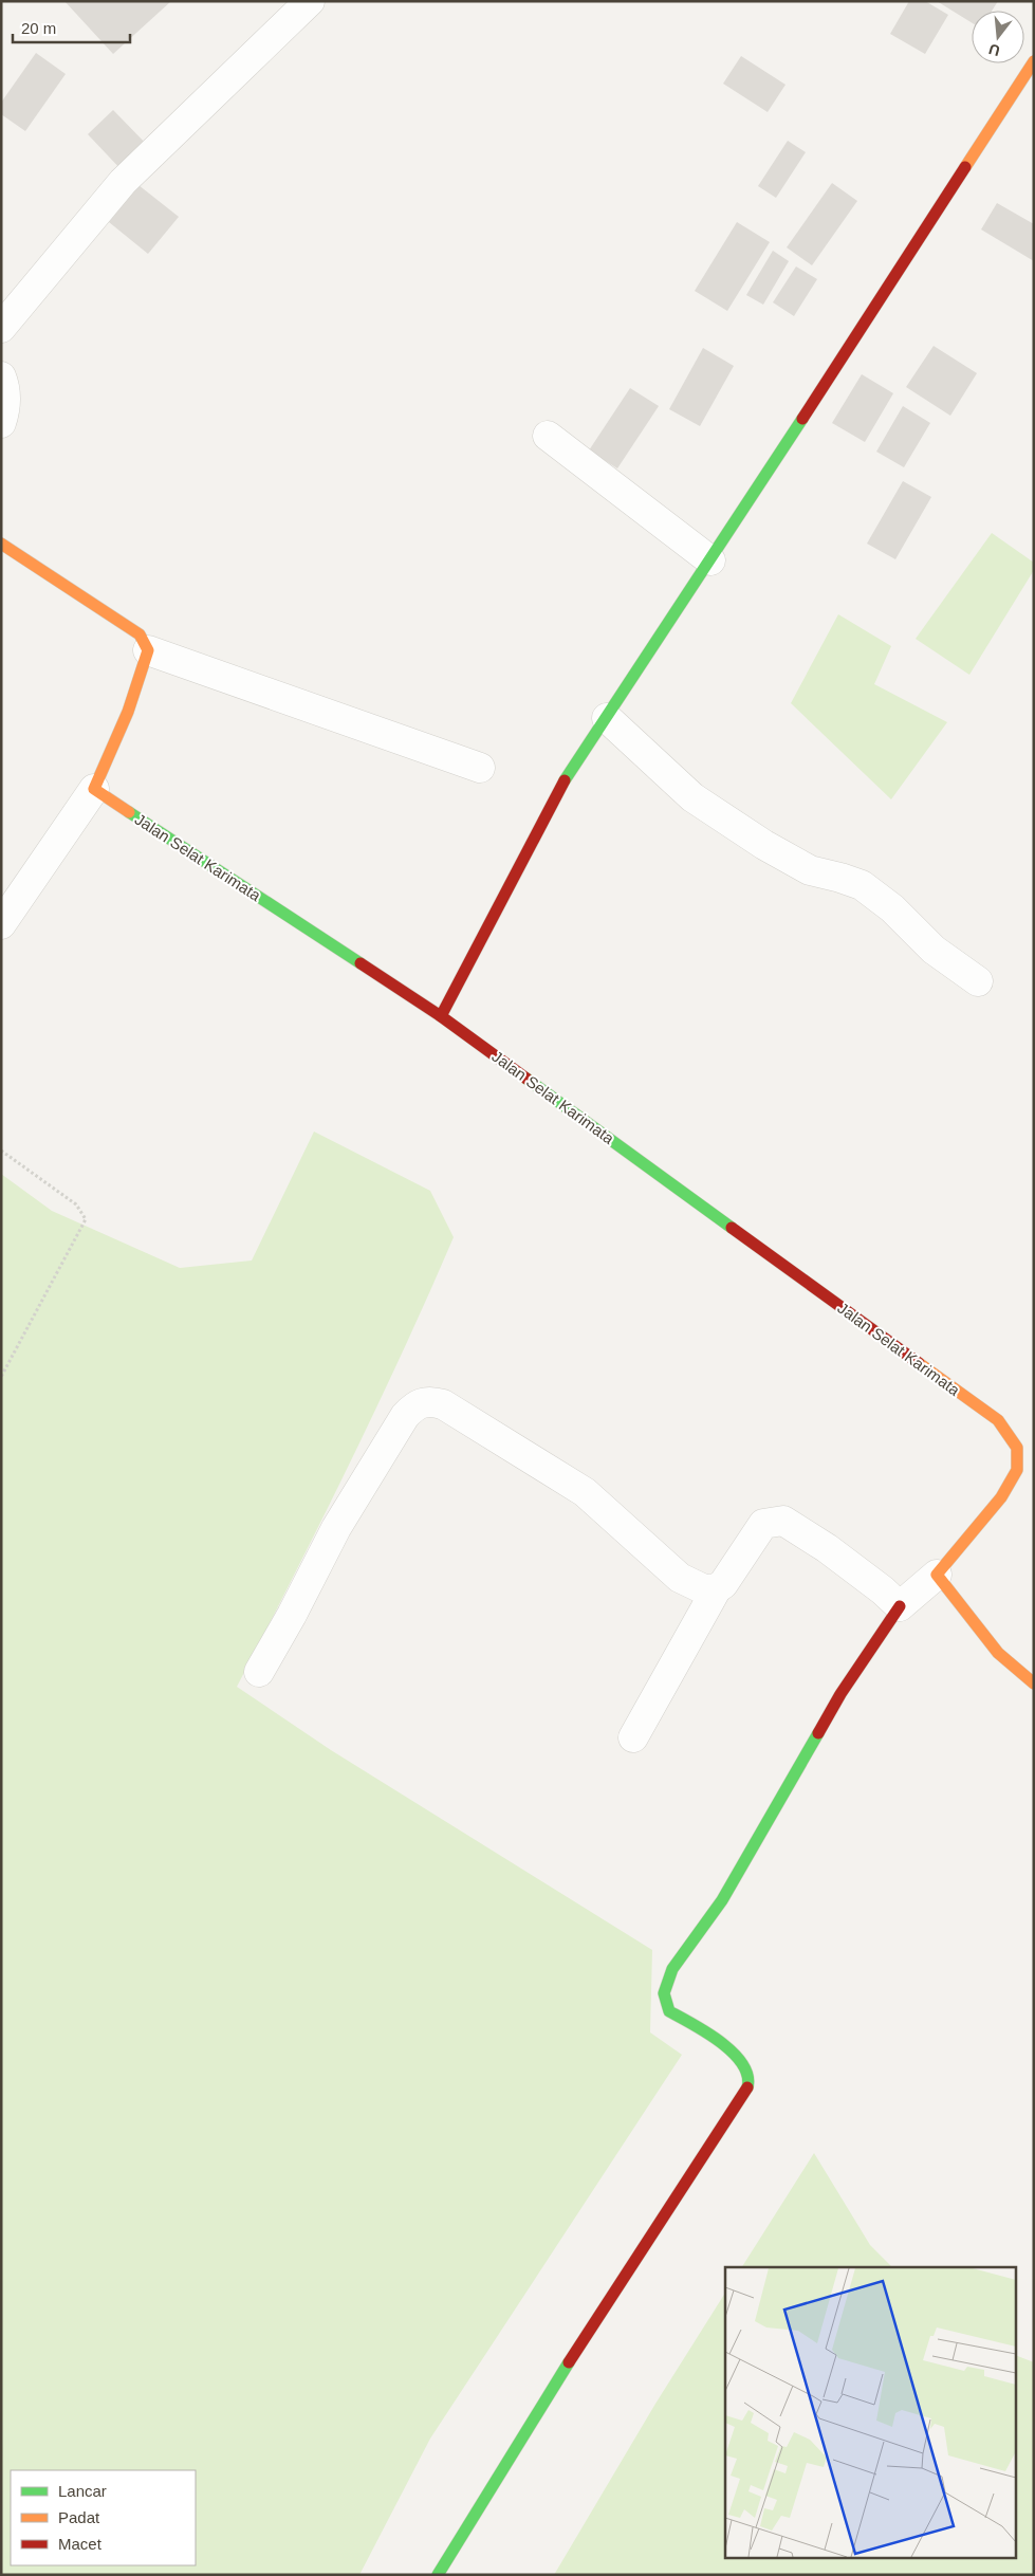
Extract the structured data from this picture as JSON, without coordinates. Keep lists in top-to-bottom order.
{
  "streets": {
    "street": ["Jalan Selat Karimata"]
  },
  "legend": ["Lancar", "Padat", "Macet"],
  "scale_bar": "20 m",
  "north": "bottom"
}
